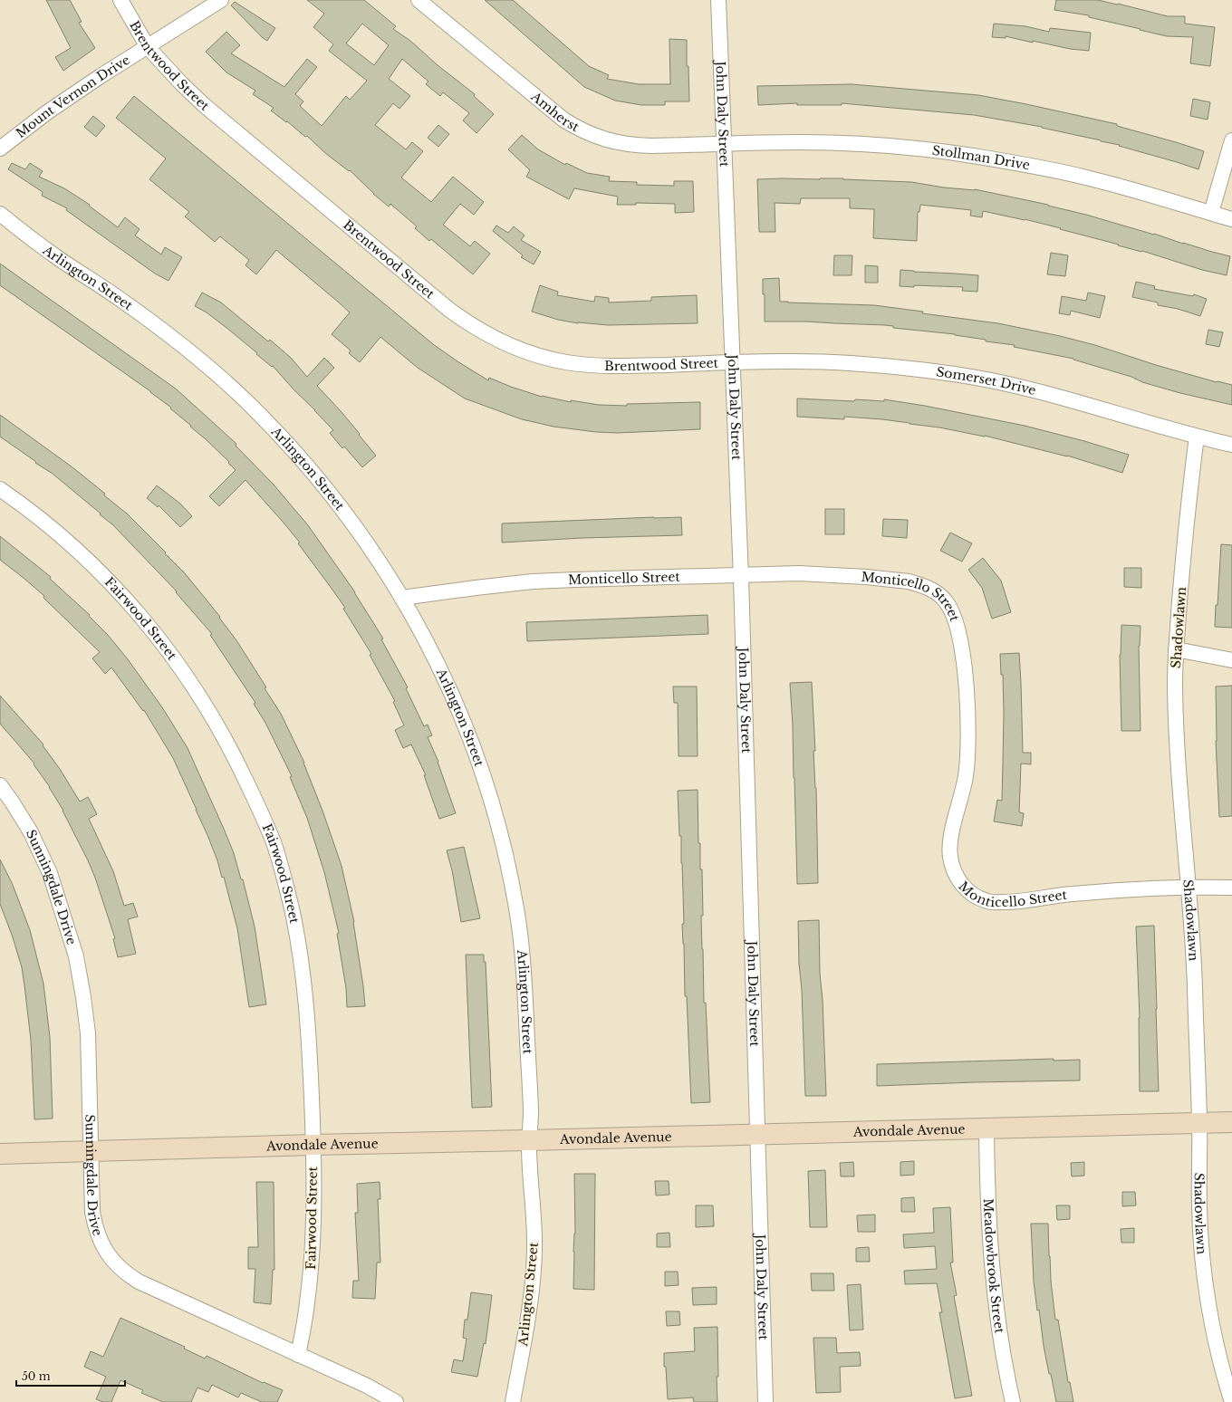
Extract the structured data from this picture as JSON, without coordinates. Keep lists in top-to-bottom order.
{
  "streets": {
    "street": [
      "Brentwood Street",
      "Mount Vernon Drive",
      "Amherst",
      "John Daly Street",
      "Stollman Drive",
      "Arlington Street",
      "Somerset Drive",
      "Monticello Street",
      "Fairwood Street",
      "Shadowlawn",
      "Sunningdale Drive",
      "Avondale Avenue",
      "Meadowbrook Street"
    ]
  },
  "crossings": [
    ["Brentwood Street", "Mount Vernon Drive"],
    ["Brentwood Street", "John Daly Street"],
    ["Brentwood Street", "Somerset Drive"],
    ["Amherst", "John Daly Street"],
    ["Amherst", "Stollman Drive"],
    ["John Daly Street", "Stollman Drive"],
    ["John Daly Street", "Somerset Drive"],
    ["John Daly Street", "Monticello Street"],
    ["John Daly Street", "Avondale Avenue"],
    ["Arlington Street", "Monticello Street"],
    ["Arlington Street", "Avondale Avenue"],
    ["Somerset Drive", "Shadowlawn"],
    ["Monticello Street", "Shadowlawn"],
    ["Fairwood Street", "Sunningdale Drive"],
    ["Fairwood Street", "Avondale Avenue"],
    ["Shadowlawn", "Avondale Avenue"],
    ["Sunningdale Drive", "Avondale Avenue"],
    ["Avondale Avenue", "Meadowbrook Street"]
  ],
  "scale_bar": "50 m"
}
